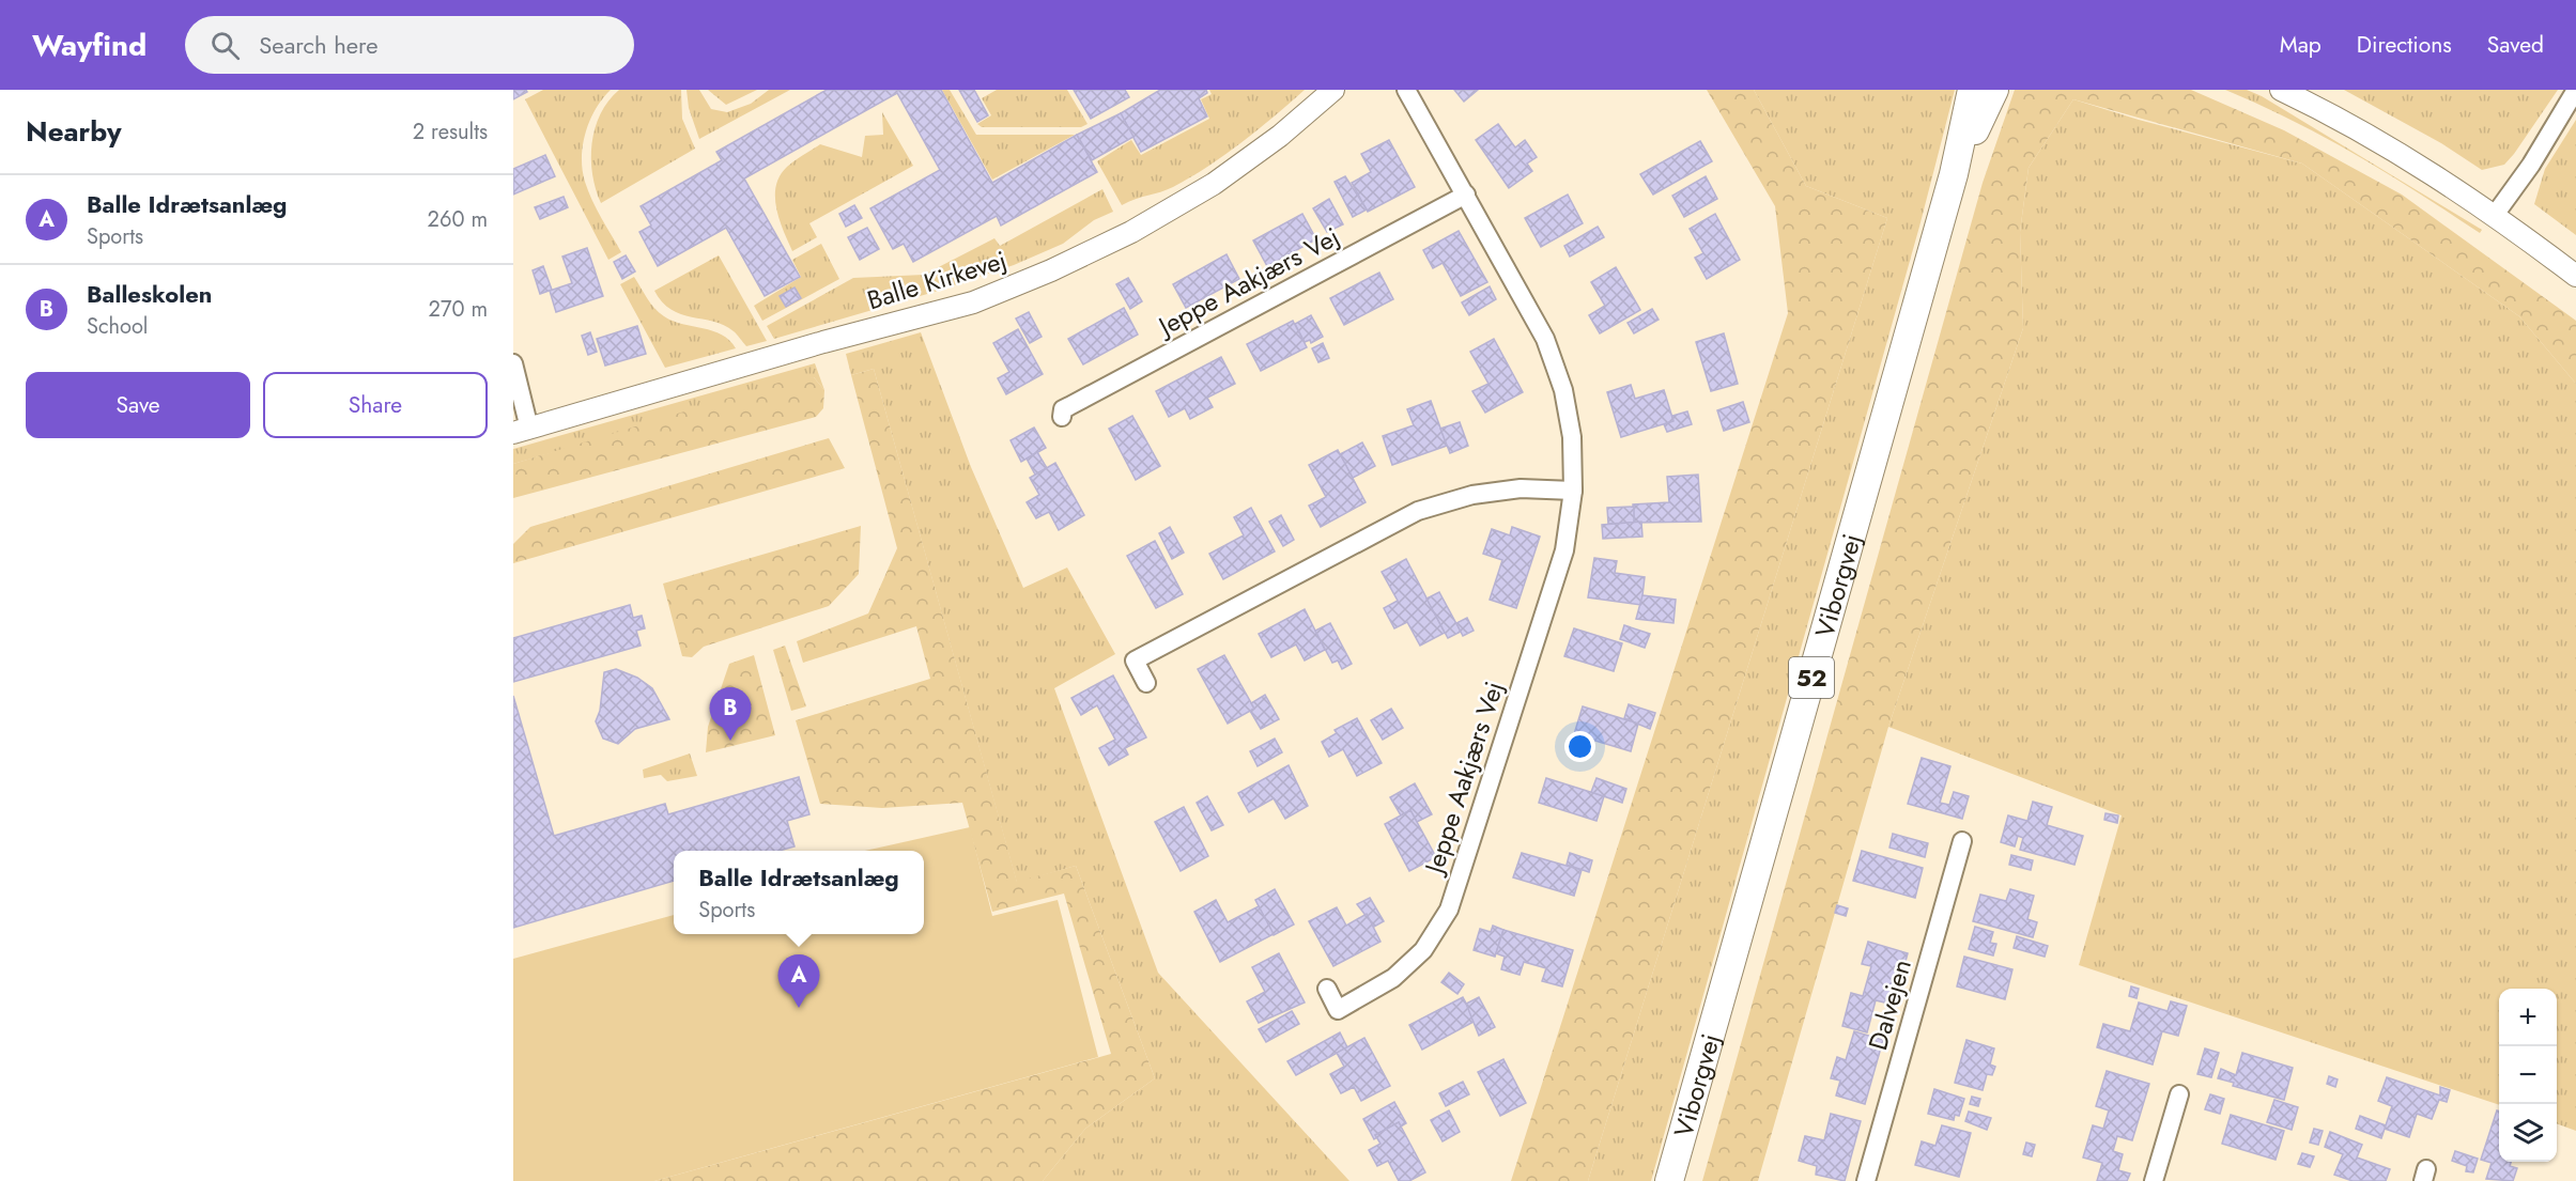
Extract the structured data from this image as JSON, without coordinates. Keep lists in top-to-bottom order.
{
  "streets": {
    "main road": ["Viborgvej", "52"],
    "street": ["Balle Kirkevej", "Jeppe Aakjærs Vej", "Dalvejen"]
  },
  "page": {
    "header": "Wayfind",
    "search": "Search here",
    "nav": ["Map", "Directions", "Saved"],
    "heading": ["Nearby", "2 results"],
    "list": [
      {
        "mark": "A",
        "name": "Balle Idrætsanlæg",
        "note": "Sports",
        "value": "260 m"
      },
      {
        "mark": "B",
        "name": "Balleskolen",
        "note": "School",
        "value": "270 m"
      }
    ],
    "buttons": ["Save", "Share"],
    "pins": ["B", "A"],
    "popup": ["Balle Idrætsanlæg", "Sports"],
    "map_buttons": ["+", "−"]
  }
}
